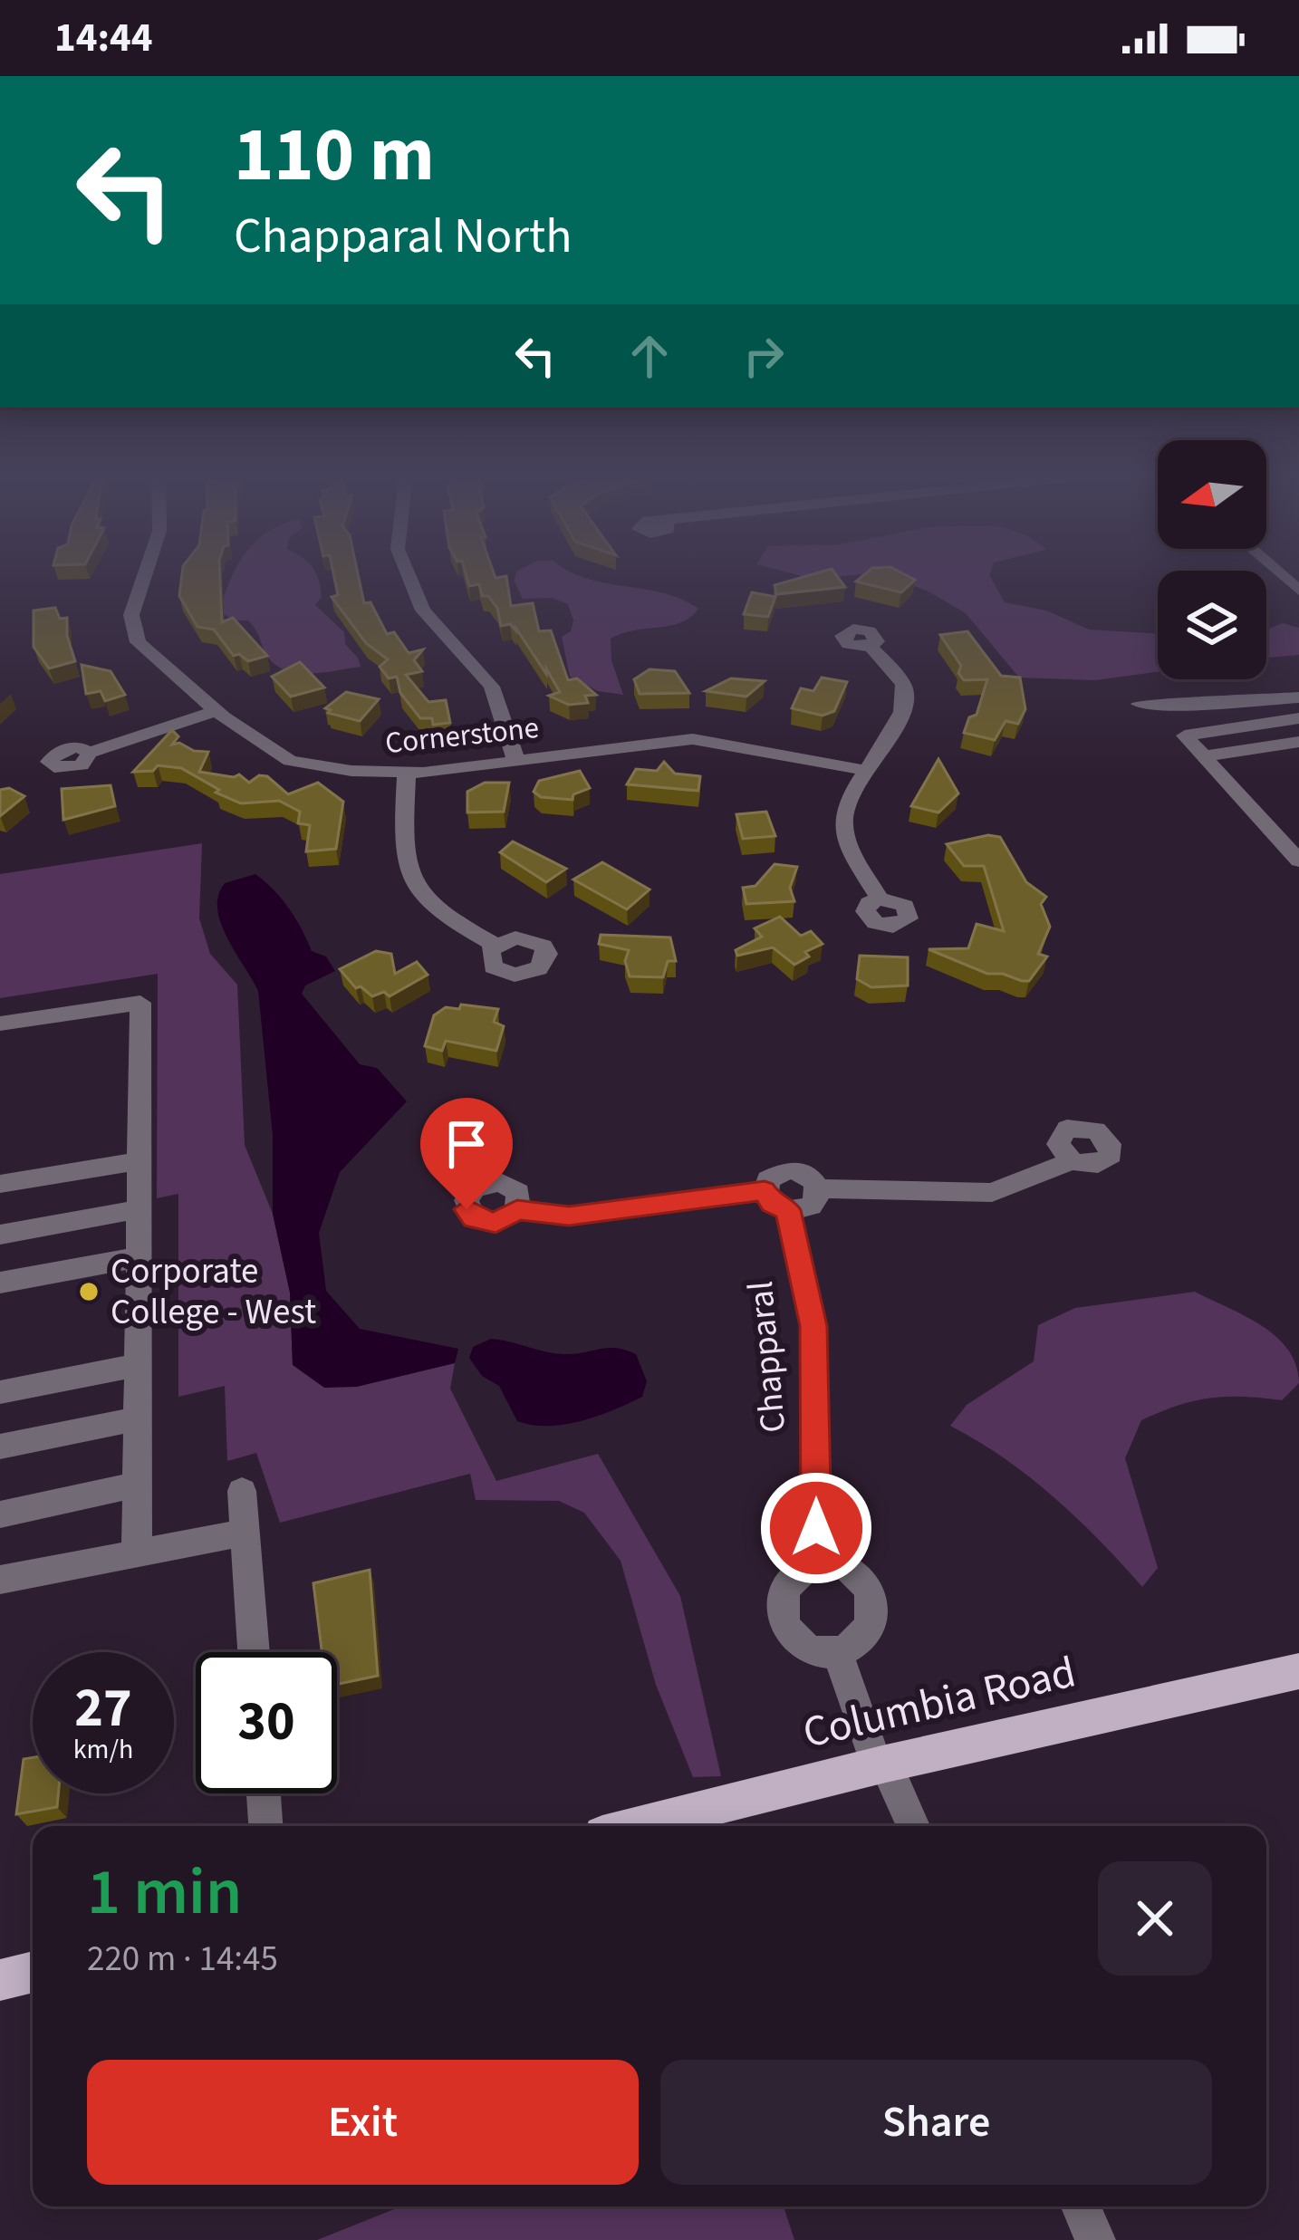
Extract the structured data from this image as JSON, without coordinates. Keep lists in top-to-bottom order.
{
  "streets": {
    "main road": ["Columbia Road"],
    "street": ["Cornerstone", "Chapparal"]
  },
  "places": ["Corporate College - West"],
  "north": "left",
  "page": {
    "status": "14:44",
    "turn": ["110 m", "Chapparal North"],
    "speed": "27 km/h",
    "limit": "30",
    "heading": ["1 min", "220 m · 14:45"],
    "buttons": ["Exit", "Share"]
  }
}
